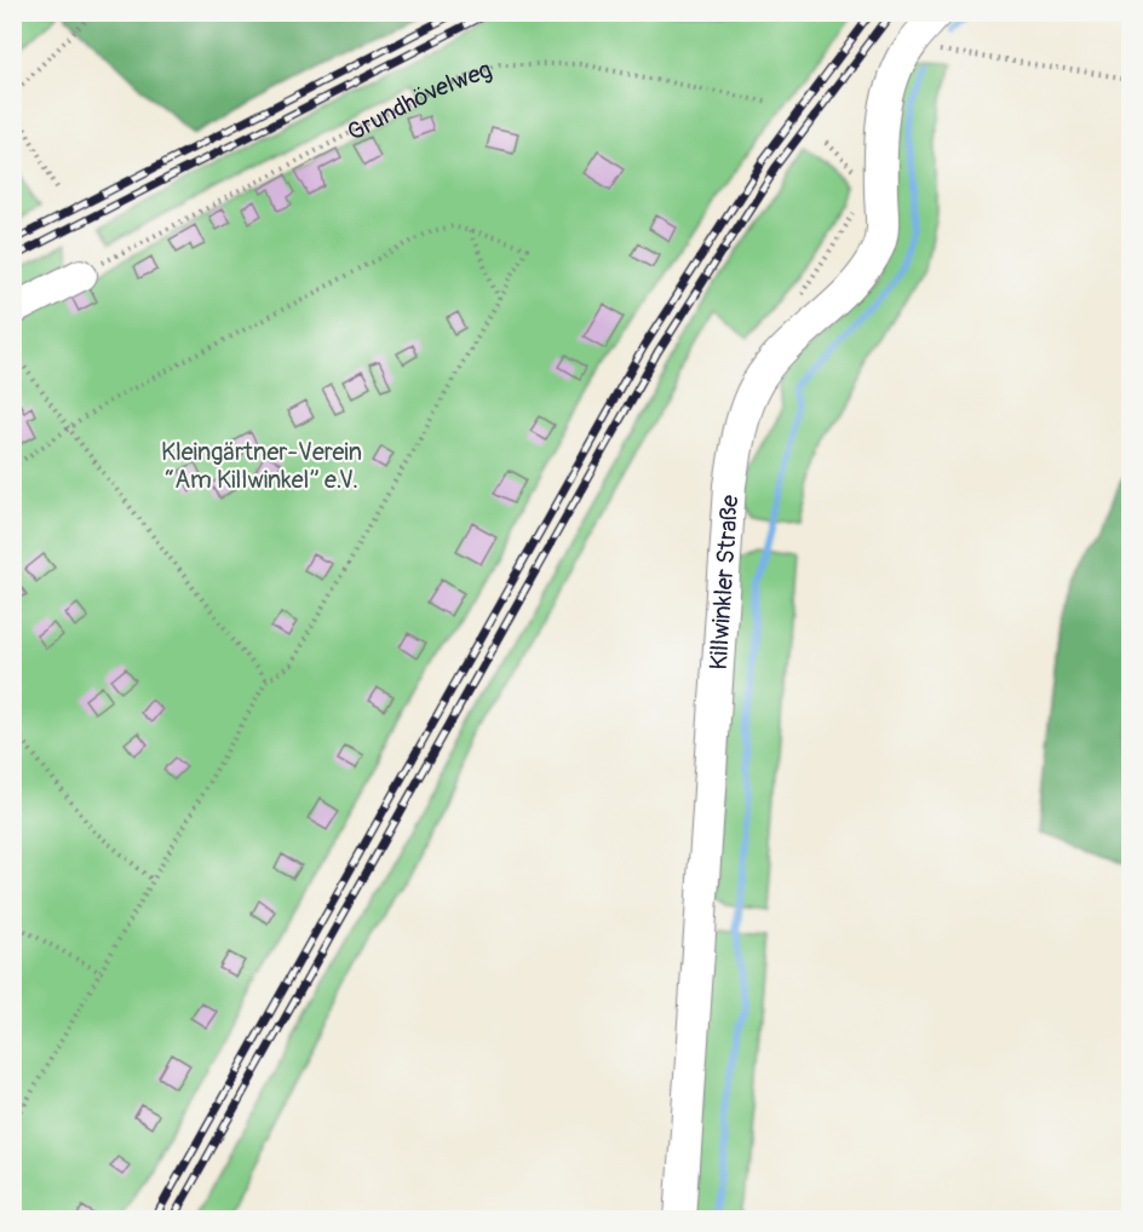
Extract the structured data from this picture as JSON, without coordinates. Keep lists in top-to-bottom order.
{
  "streets": {
    "street": ["Killwinkler Straße"],
    "path": ["Grundhövelweg"]
  },
  "parks": ["Kleingärtner-Verein “Am Killwinkel” e.V."]
}
